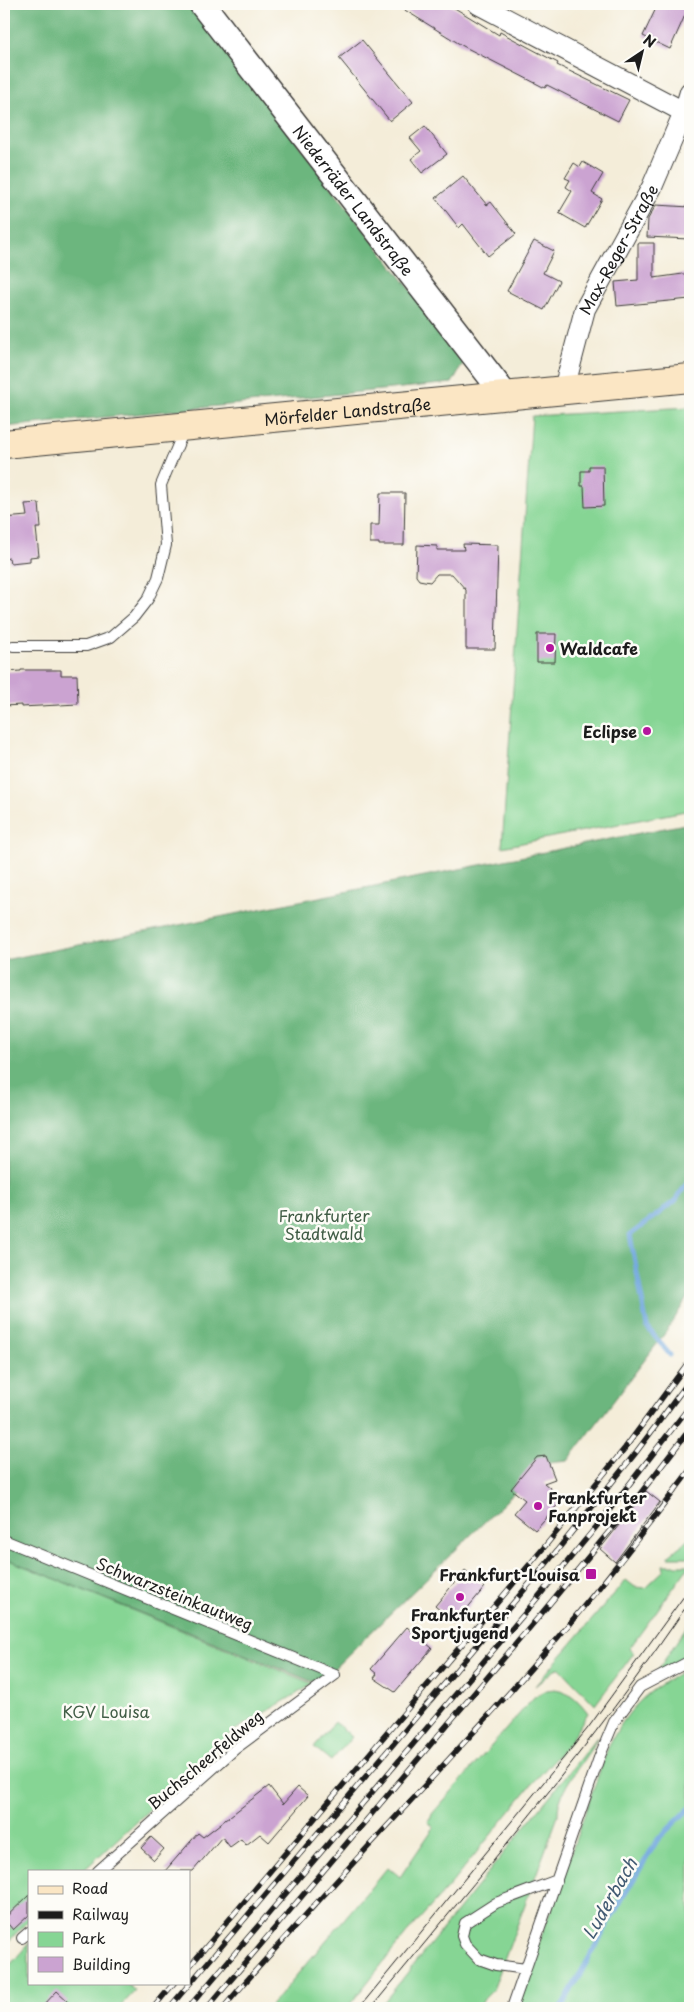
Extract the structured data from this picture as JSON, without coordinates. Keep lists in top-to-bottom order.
{
  "streets": {
    "main road": ["Mörfelder Landstraße"],
    "street": ["Niederräder Landstraße", "Max-Reger-Straße"],
    "lane": ["Schwarzsteinkautweg", "Buchscheerfeldweg"]
  },
  "crossings": [
    ["Niederräder Landstraße", "Mörfelder Landstraße"],
    ["Max-Reger-Straße", "Mörfelder Landstraße"],
    ["Schwarzsteinkautweg", "Buchscheerfeldweg"]
  ],
  "water": ["Luderbach"],
  "parks": ["Frankfurter Stadtwald", "KGV Louisa"],
  "places": {
    "other": [
      "Waldcafe",
      "Eclipse",
      "Frankfurter Fanprojekt",
      "Frankfurter Sportjugend"
    ],
    "transit": ["Frankfurt-Louisa"]
  },
  "legend": [
    "Road",
    "Railway",
    "Park",
    "Building"
  ],
  "north": "top right"
}
